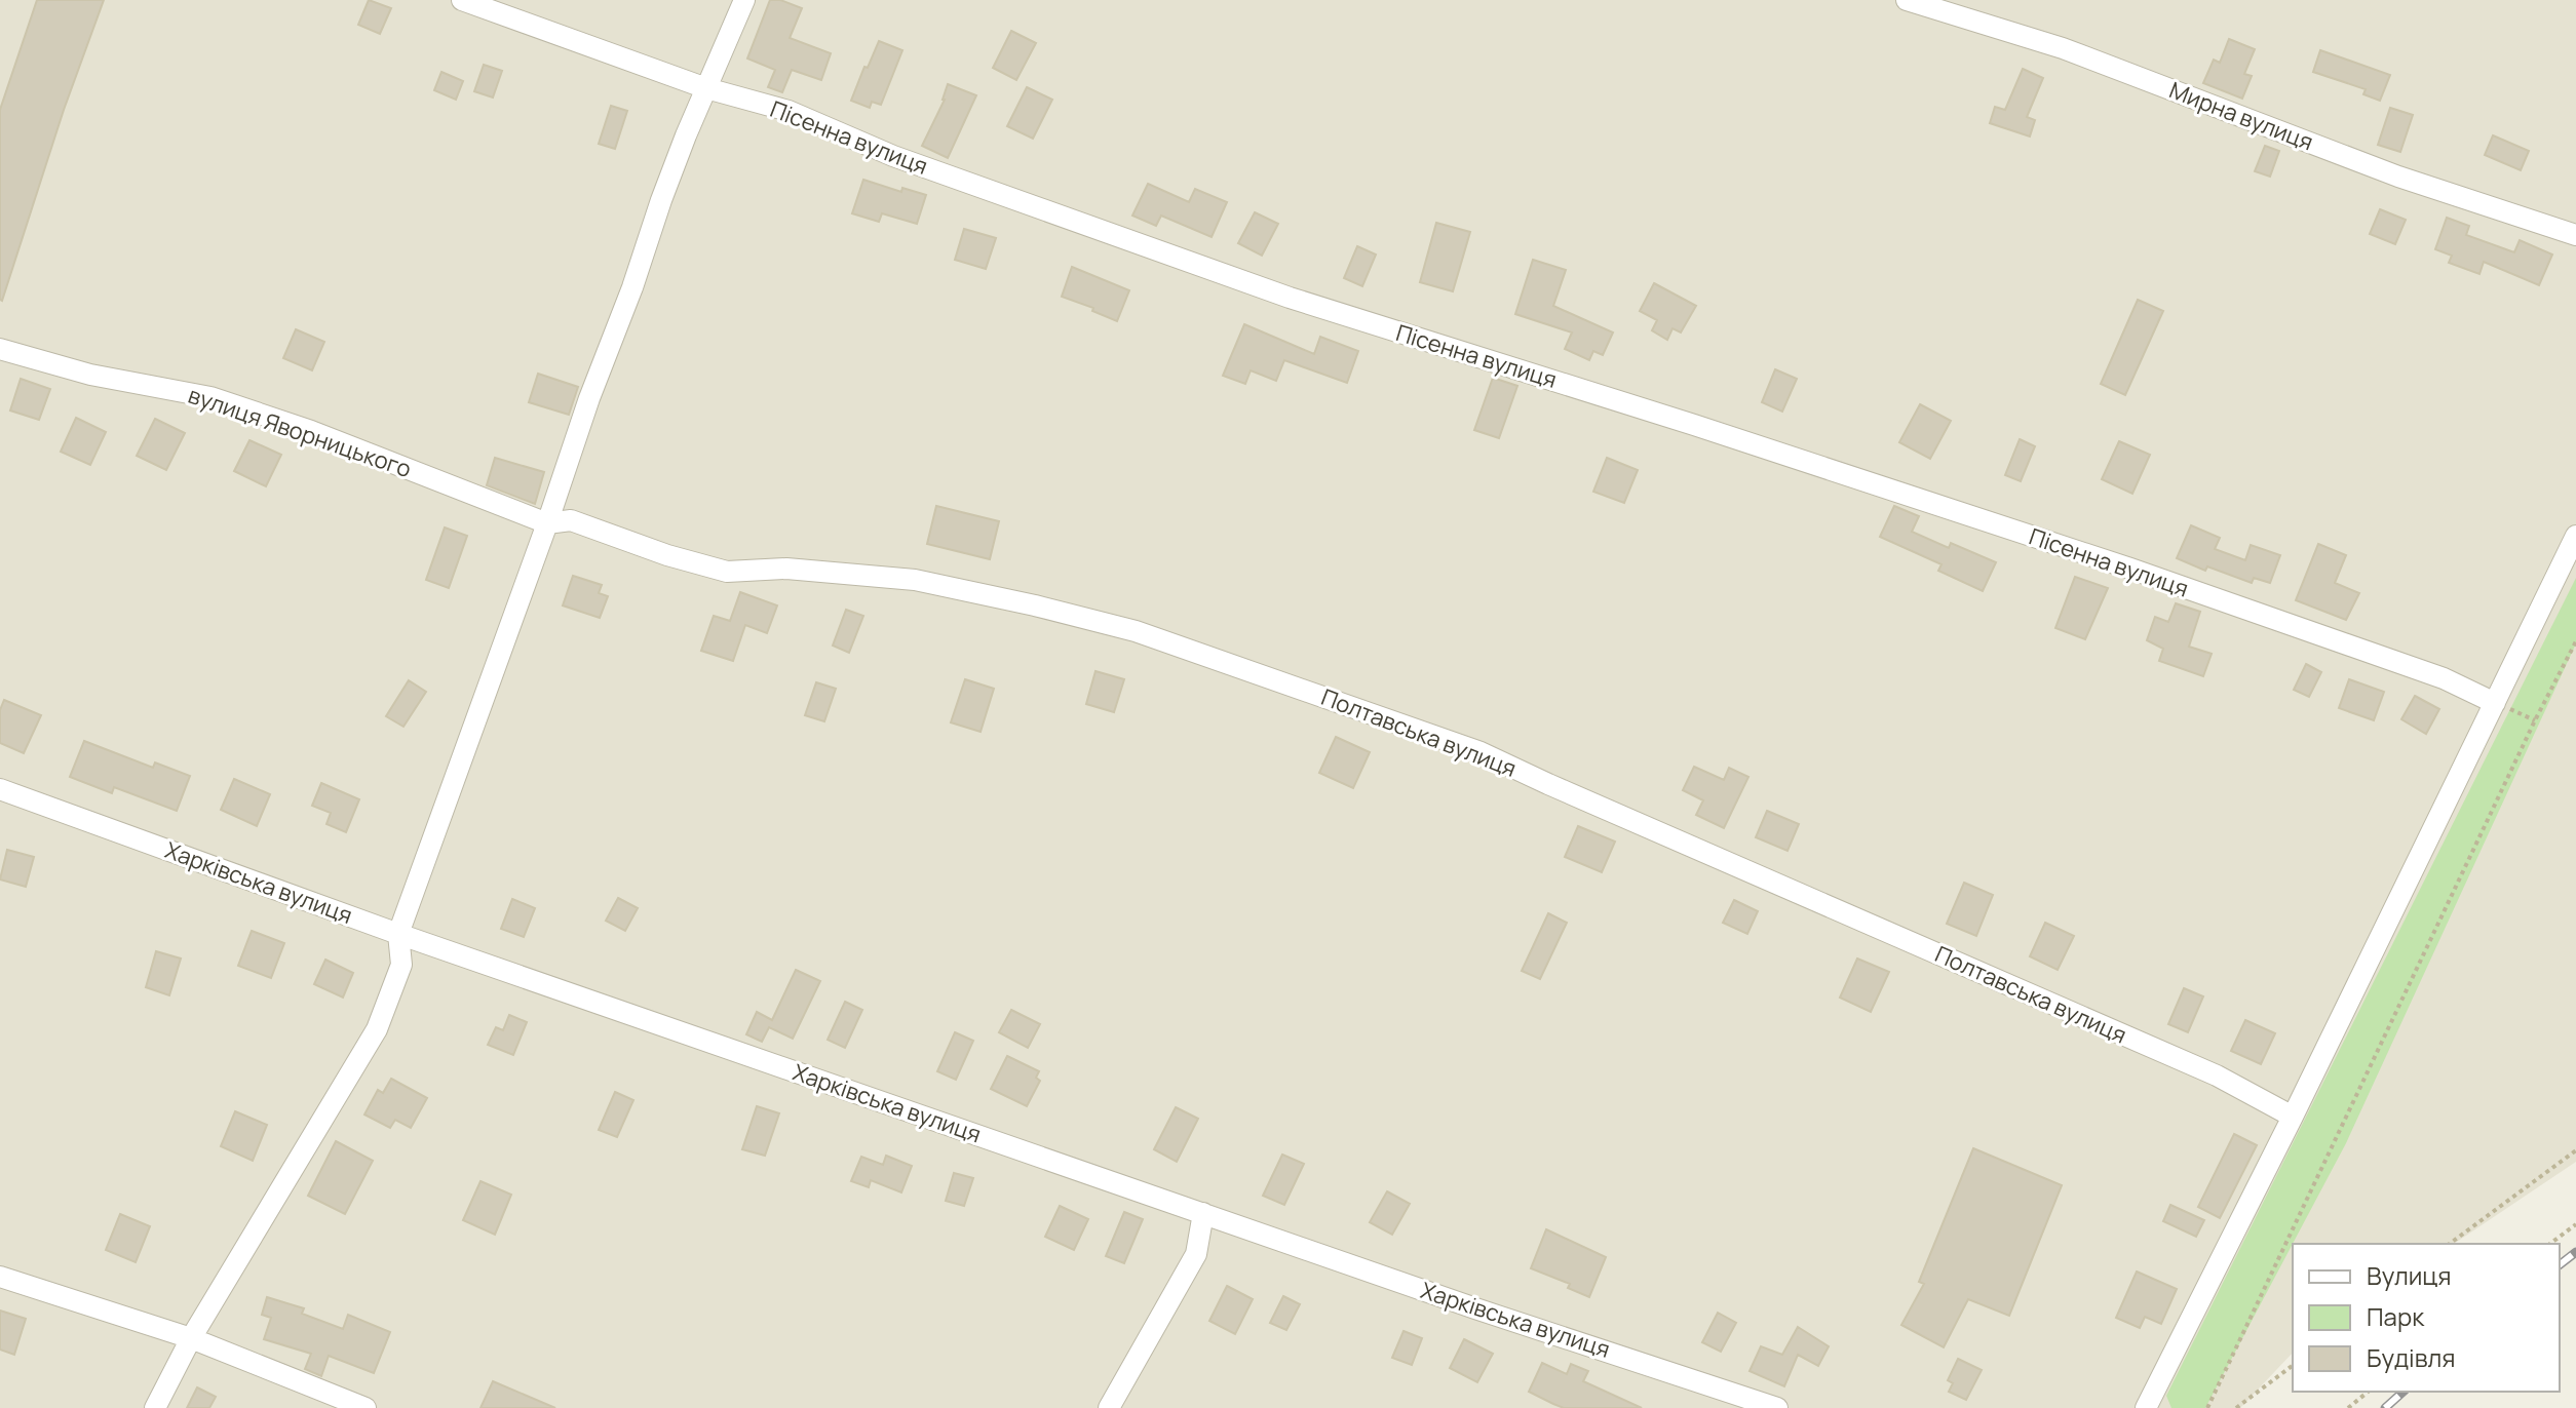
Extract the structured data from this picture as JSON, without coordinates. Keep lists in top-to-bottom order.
{
  "streets": {
    "street": [
      "Мирна вулиця",
      "Пісенна вулиця",
      "вулиця Яворницького",
      "Полтавська вулиця",
      "Харківська вулиця"
    ]
  },
  "crossings": [
    ["вулиця Яворницького", "Полтавська вулиця"]
  ],
  "legend": ["Вулиця", "Парк", "Будівля"]
}
